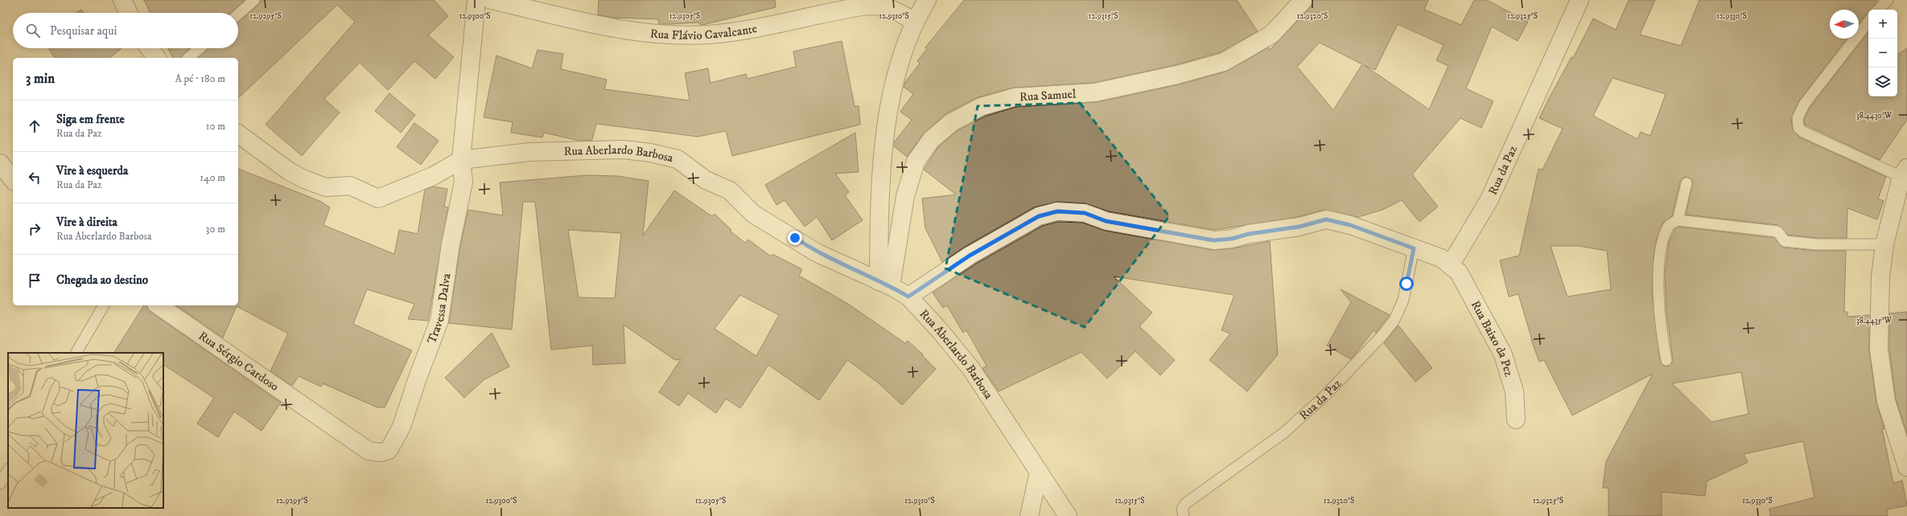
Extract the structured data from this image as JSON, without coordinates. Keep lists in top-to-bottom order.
{
  "streets": {
    "street": [
      "Rua Flávio Cavalcante",
      "Rua Samuel",
      "Rua Aberlardo Barbosa",
      "Rua da Paz",
      "Travessa Dalva",
      "Rua Baixo da Pez",
      "Rua Sérgio Cardoso"
    ]
  },
  "crossings": [
    ["Rua Samuel", "Rua Aberlardo Barbosa"],
    ["Rua Aberlardo Barbosa", "Travessa Dalva"],
    ["Rua da Paz", "Rua Baixo da Pez"],
    ["Travessa Dalva", "Rua Sérgio Cardoso"]
  ],
  "north": "left",
  "page": {
    "map_buttons": ["+", "−"],
    "search": "Pesquisar aqui",
    "heading": ["3 min", "A pé · 180 m"],
    "list": [
      ["Siga em frente", "Rua da Paz", "10 m"],
      ["Vire à esquerda", "Rua da Paz", "140 m"],
      ["Vire à direita", "Rua Aberlardo Barbosa", "30 m"],
      "Chegada ao destino"
    ]
  },
  "coordinates": [
    "12.9295°S",
    "12.9300°S",
    "12.9305°S",
    "12.9310°S",
    "12.9315°S",
    "12.9320°S",
    "12.9325°S",
    "12.9330°S",
    "38.4430°W",
    "38.4435°W"
  ]
}
